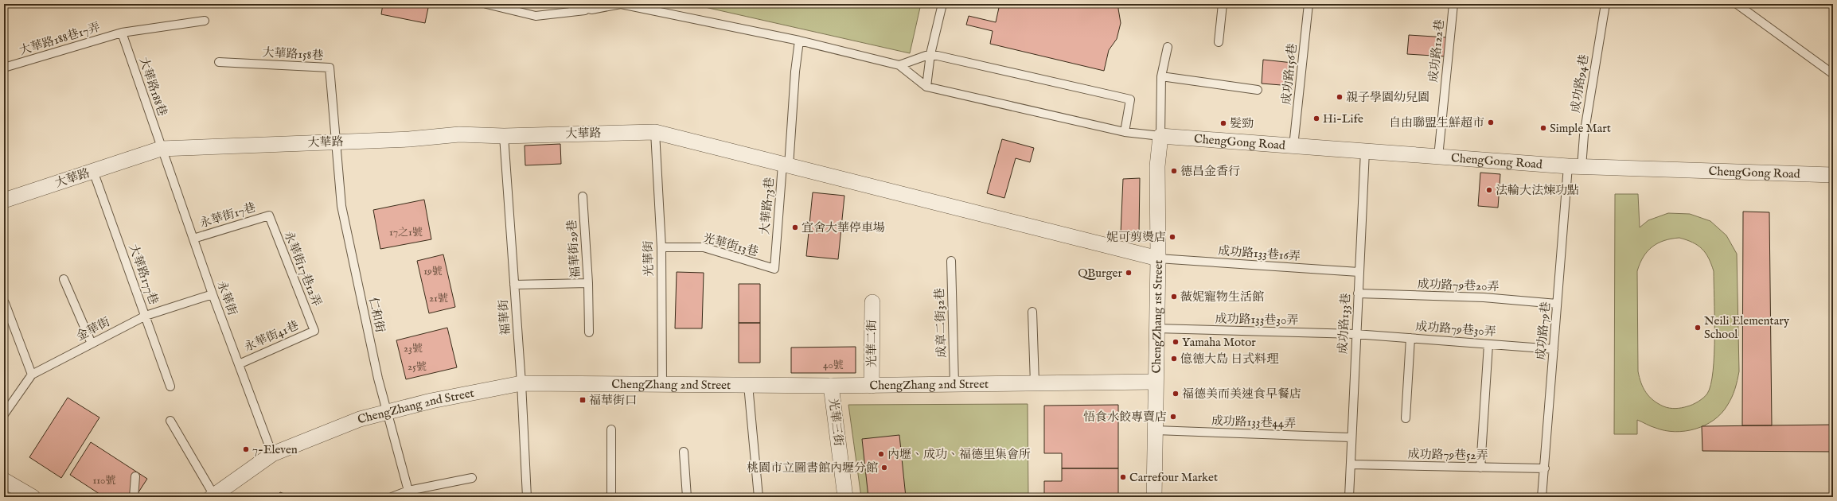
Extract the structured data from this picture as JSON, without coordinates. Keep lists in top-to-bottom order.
{
  "streets": {
    "street": [
      "大華路",
      "ChengGong Road",
      "ChengZhang 1st Street",
      "光華二街",
      "ChengZhang 2nd Street",
      "光華三街"
    ],
    "lane": [
      "大華路188巷17弄",
      "成功路122巷",
      "大華路158巷",
      "成功路156巷",
      "成功路94巷",
      "大華路188巷",
      "大華路73巷",
      "永華街17巷",
      "光華街13巷",
      "福華街29巷",
      "成功路133巷16弄",
      "光華街",
      "永華街17巷12弄",
      "大華路177巷",
      "成功路79巷20弄",
      "永華街",
      "仁和街",
      "福華街",
      "成功路133巷30弄",
      "成章二街32巷",
      "成功路133巷",
      "金華街",
      "成功路79巷30弄",
      "成功路79巷",
      "永華街41巷",
      "成功路133巷44弄",
      "成功路79巷52弄"
    ]
  },
  "crossings": [
    ["大華路188巷17弄", "大華路188巷"],
    ["成功路122巷", "ChengGong Road"],
    ["大華路158巷", "大華路"],
    ["大華路158巷", "仁和街"],
    ["成功路156巷", "ChengGong Road"],
    ["成功路94巷", "ChengGong Road"],
    ["成功路94巷", "成功路79巷"],
    ["大華路188巷", "大華路"],
    ["大華路188巷", "永華街"],
    ["大華路", "大華路73巷"],
    ["大華路", "成功路133巷16弄"],
    ["大華路", "光華街"],
    ["大華路", "大華路177巷"],
    ["大華路", "永華街"],
    ["大華路", "仁和街"],
    ["大華路", "ChengZhang 1st Street"],
    ["大華路", "福華街"],
    ["ChengGong Road", "ChengZhang 1st Street"],
    ["ChengGong Road", "成功路133巷"],
    ["ChengGong Road", "成功路79巷"],
    ["大華路73巷", "光華街13巷"],
    ["永華街17巷", "永華街17巷12弄"],
    ["永華街17巷", "永華街"],
    ["光華街13巷", "光華街"],
    ["福華街29巷", "福華街"],
    ["成功路133巷16弄", "ChengZhang 1st Street"],
    ["成功路133巷16弄", "成功路133巷"],
    ["光華街", "ChengZhang 2nd Street"],
    ["永華街17巷12弄", "永華街41巷"],
    ["大華路177巷", "金華街"],
    ["成功路79巷20弄", "成功路133巷"],
    ["成功路79巷20弄", "成功路79巷"],
    ["永華街", "金華街"],
    ["永華街", "永華街41巷"],
    ["永華街", "ChengZhang 2nd Street"],
    ["仁和街", "ChengZhang 2nd Street"],
    ["ChengZhang 1st Street", "成功路133巷30弄"],
    ["ChengZhang 1st Street", "ChengZhang 2nd Street"],
    ["ChengZhang 1st Street", "成功路133巷44弄"],
    ["福華街", "ChengZhang 2nd Street"],
    ["成功路133巷30弄", "成功路133巷"],
    ["成功路133巷30弄", "成功路79巷30弄"],
    ["成章二街32巷", "ChengZhang 2nd Street"],
    ["成功路133巷", "成功路79巷30弄"],
    ["成功路133巷", "成功路133巷44弄"],
    ["成功路133巷", "成功路79巷52弄"],
    ["成功路79巷30弄", "成功路79巷"],
    ["成功路79巷", "成功路79巷52弄"],
    ["光華二街", "ChengZhang 2nd Street"],
    ["ChengZhang 2nd Street", "光華三街"]
  ],
  "places": {
    "other": [
      "親子學園幼兒園",
      "Hi-Life",
      "自由聯盟生鮮超市",
      "髮勁",
      "Simple Mart",
      "德昌金香行",
      "法輪大法煉功點",
      "宜舍大華停車場",
      "妮可剪燙店",
      "QBurger",
      "薇妮寵物生活館",
      "Neili Elementary School",
      "Yamaha Motor",
      "億德大島 日式料理",
      "福德美而美速食早餐店",
      "悟食水餃專賣店",
      "7-Eleven",
      "內壢、成功、福德里集會所",
      "桃園市立圖書館內壢分館",
      "Carrefour Market"
    ],
    "transit": ["福華街口"]
  },
  "house_numbers": [
    "17之1號",
    "19號",
    "21號",
    "23號",
    "40號",
    "25號",
    "110號"
  ]
}
